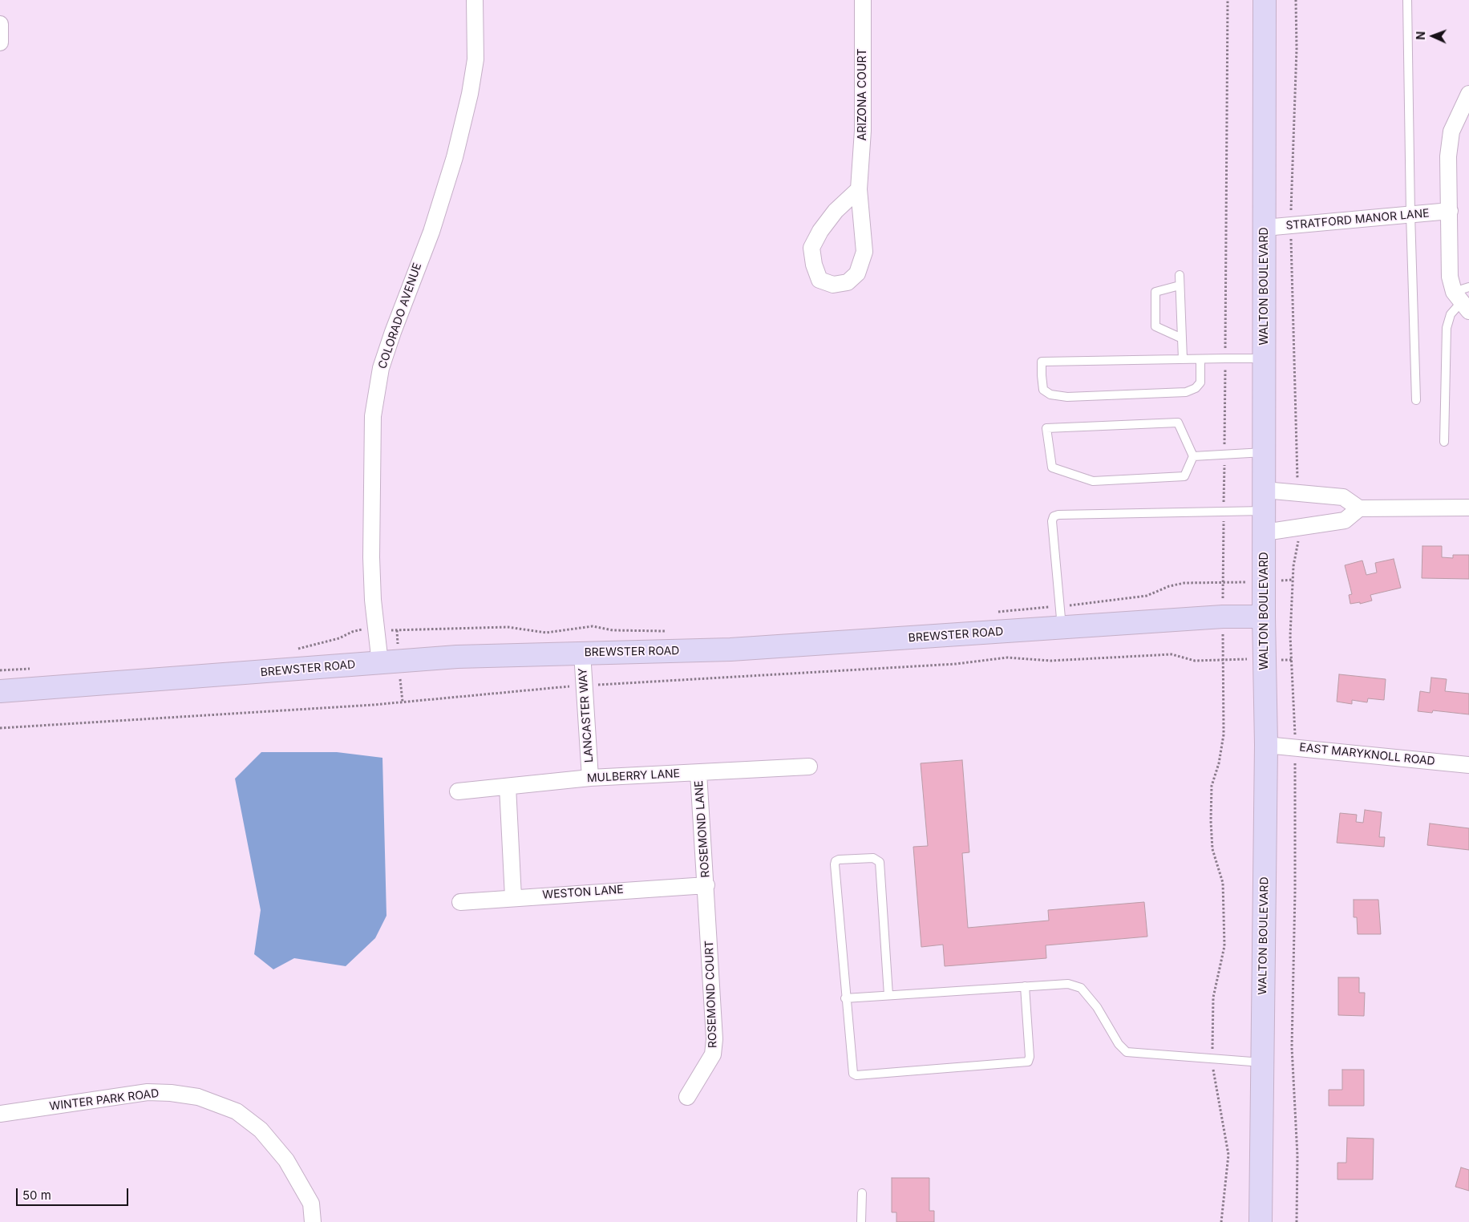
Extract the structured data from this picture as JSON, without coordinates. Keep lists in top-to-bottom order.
{
  "streets": {
    "street": [
      "ARIZONA COURT",
      "STRATFORD MANOR LANE",
      "WALTON BOULEVARD",
      "COLORADO AVENUE",
      "BREWSTER ROAD",
      "LANCASTER WAY",
      "EAST MARYKNOLL ROAD",
      "MULBERRY LANE",
      "ROSEMOND LANE",
      "WESTON LANE",
      "ROSEMOND COURT",
      "WINTER PARK ROAD"
    ]
  },
  "crossings": [
    ["STRATFORD MANOR LANE", "WALTON BOULEVARD"],
    ["WALTON BOULEVARD", "BREWSTER ROAD"],
    ["WALTON BOULEVARD", "EAST MARYKNOLL ROAD"],
    ["COLORADO AVENUE", "BREWSTER ROAD"],
    ["BREWSTER ROAD", "LANCASTER WAY"],
    ["LANCASTER WAY", "MULBERRY LANE"],
    ["MULBERRY LANE", "ROSEMOND LANE"],
    ["ROSEMOND LANE", "WESTON LANE"],
    ["ROSEMOND LANE", "ROSEMOND COURT"],
    ["WESTON LANE", "ROSEMOND COURT"]
  ],
  "scale_bar": "50 m",
  "north": "left"
}
